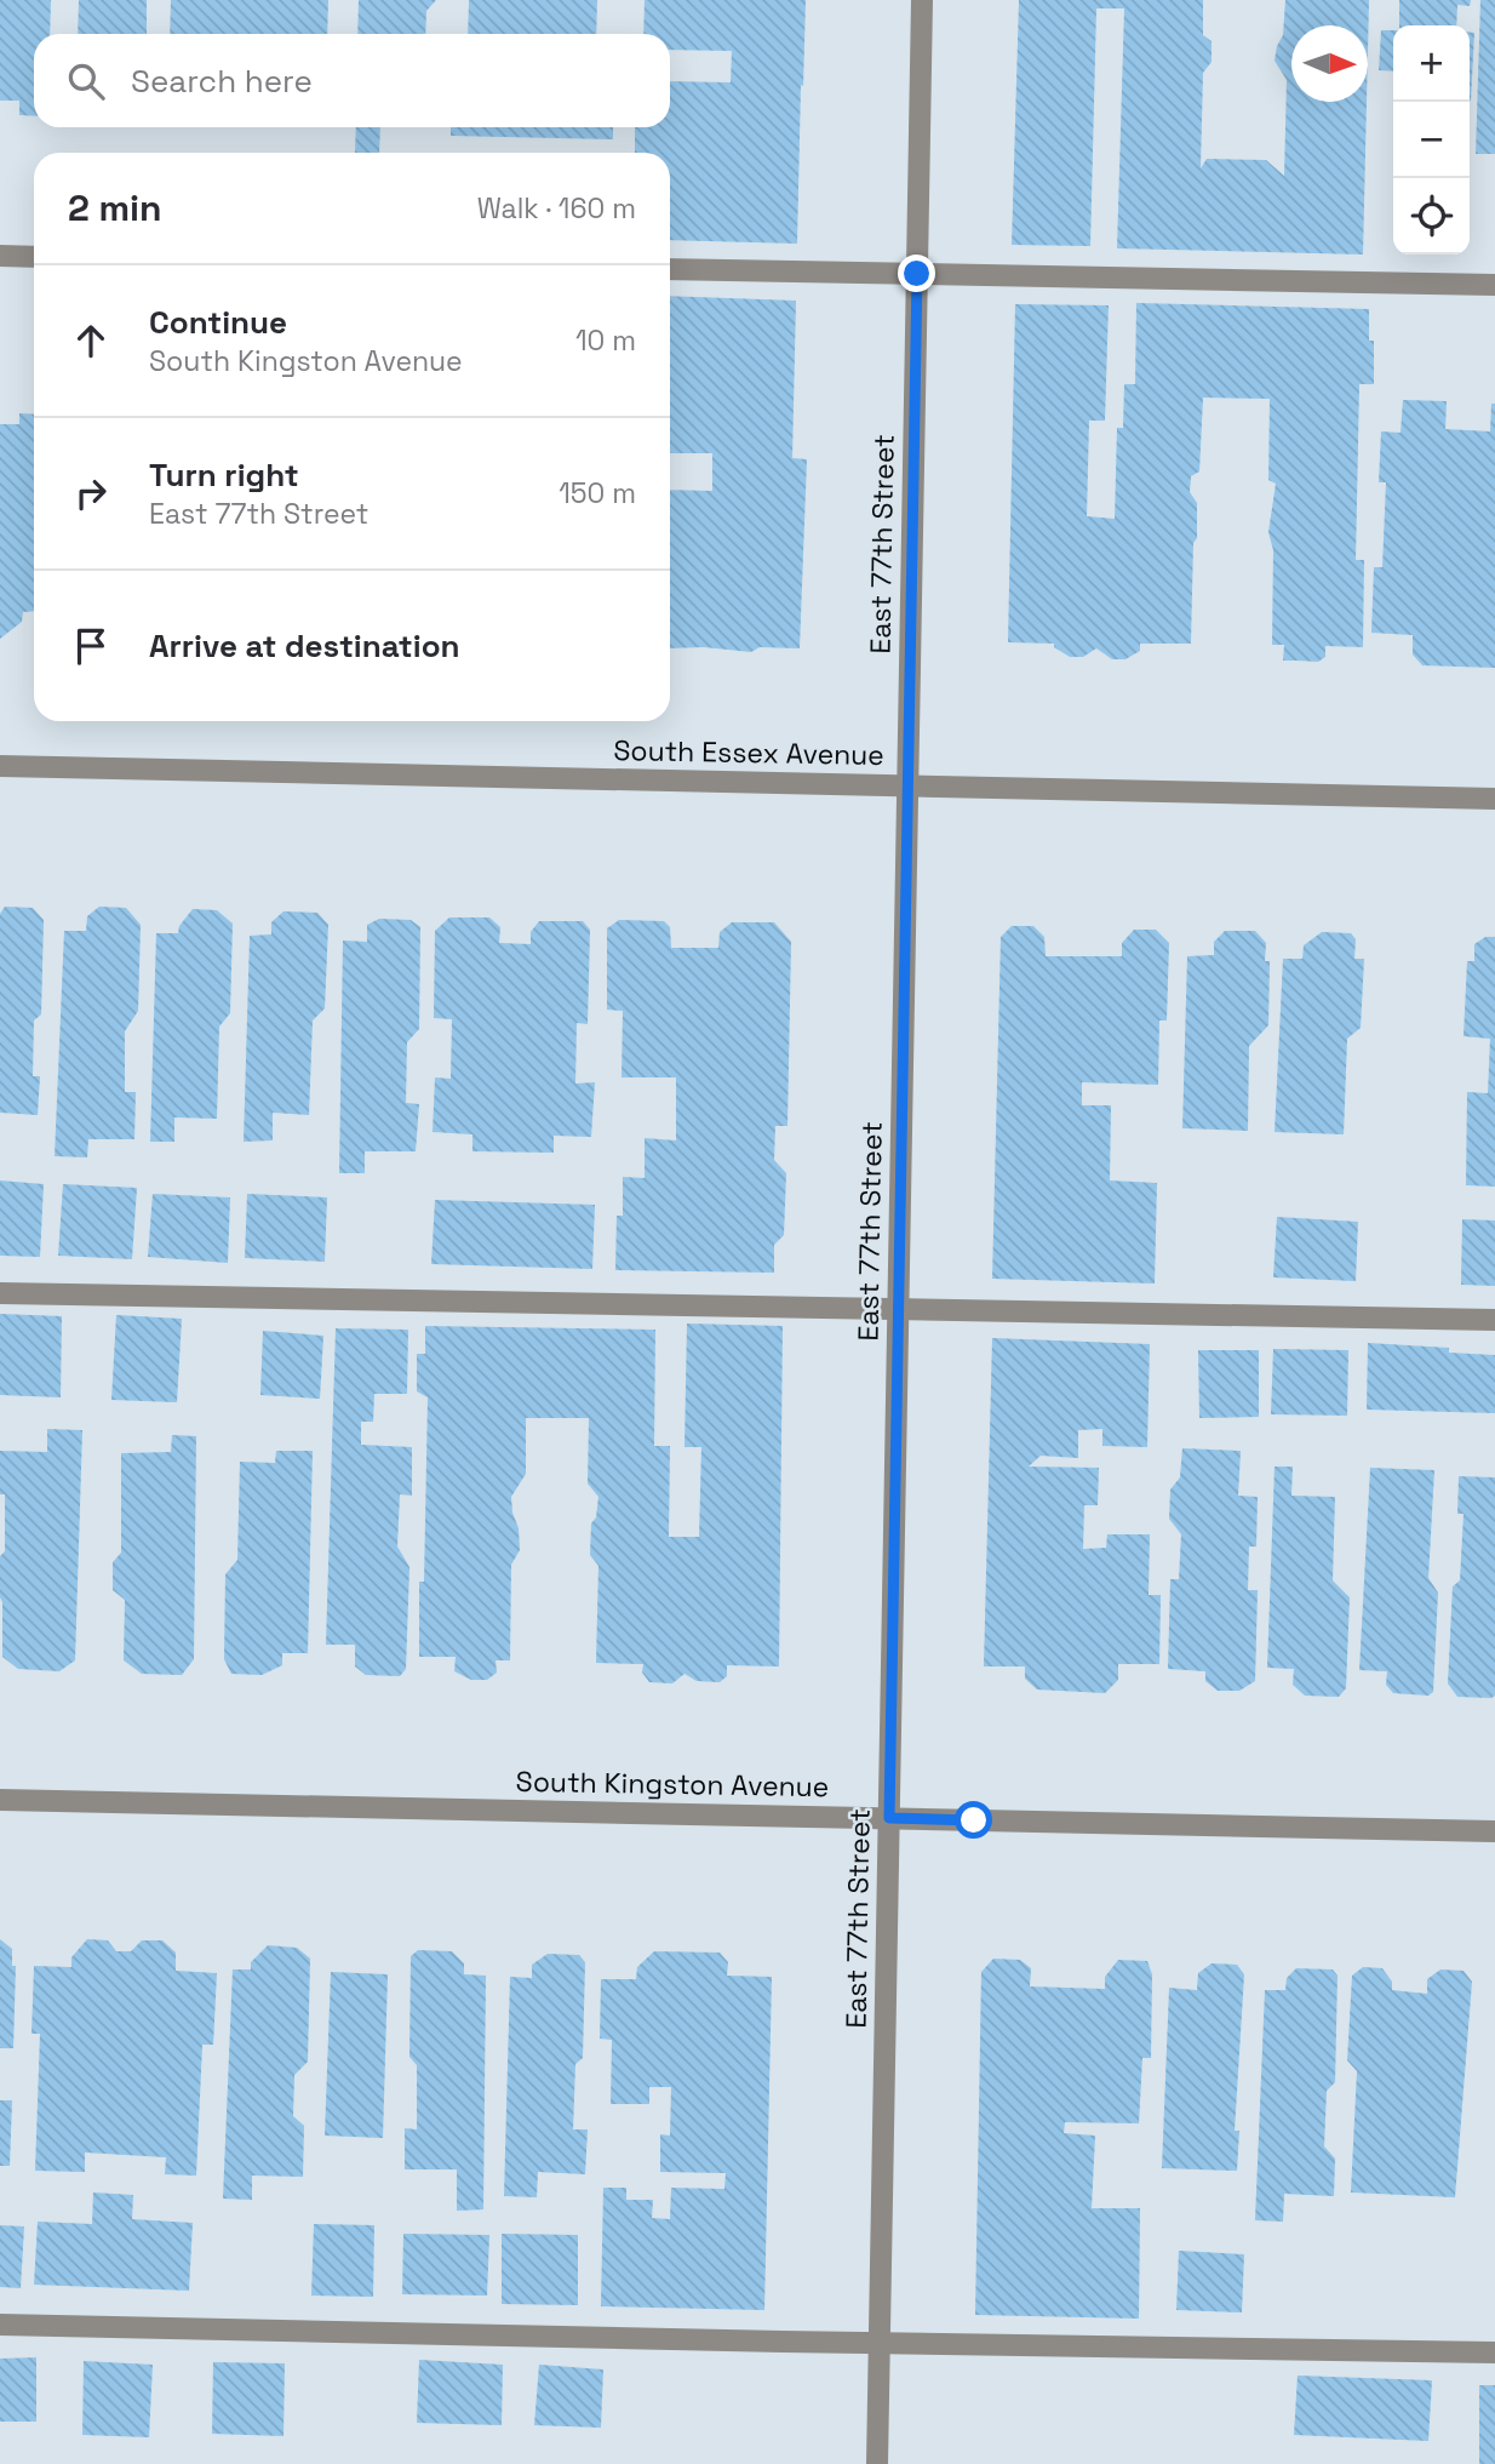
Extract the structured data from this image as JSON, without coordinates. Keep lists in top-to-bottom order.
{
  "streets": {
    "street": ["East 77th Street", "South Essex Avenue", "South Kingston Avenue"]
  },
  "crossings": [
    ["East 77th Street", "South Essex Avenue"],
    ["East 77th Street", "South Kingston Avenue"]
  ],
  "north": "right",
  "page": {
    "map_buttons": ["+", "−"],
    "search": "Search here",
    "heading": ["2 min", "Walk · 160 m"],
    "list": [
      ["Continue", "South Kingston Avenue", "10 m"],
      ["Turn right", "East 77th Street", "150 m"],
      "Arrive at destination"
    ]
  }
}
